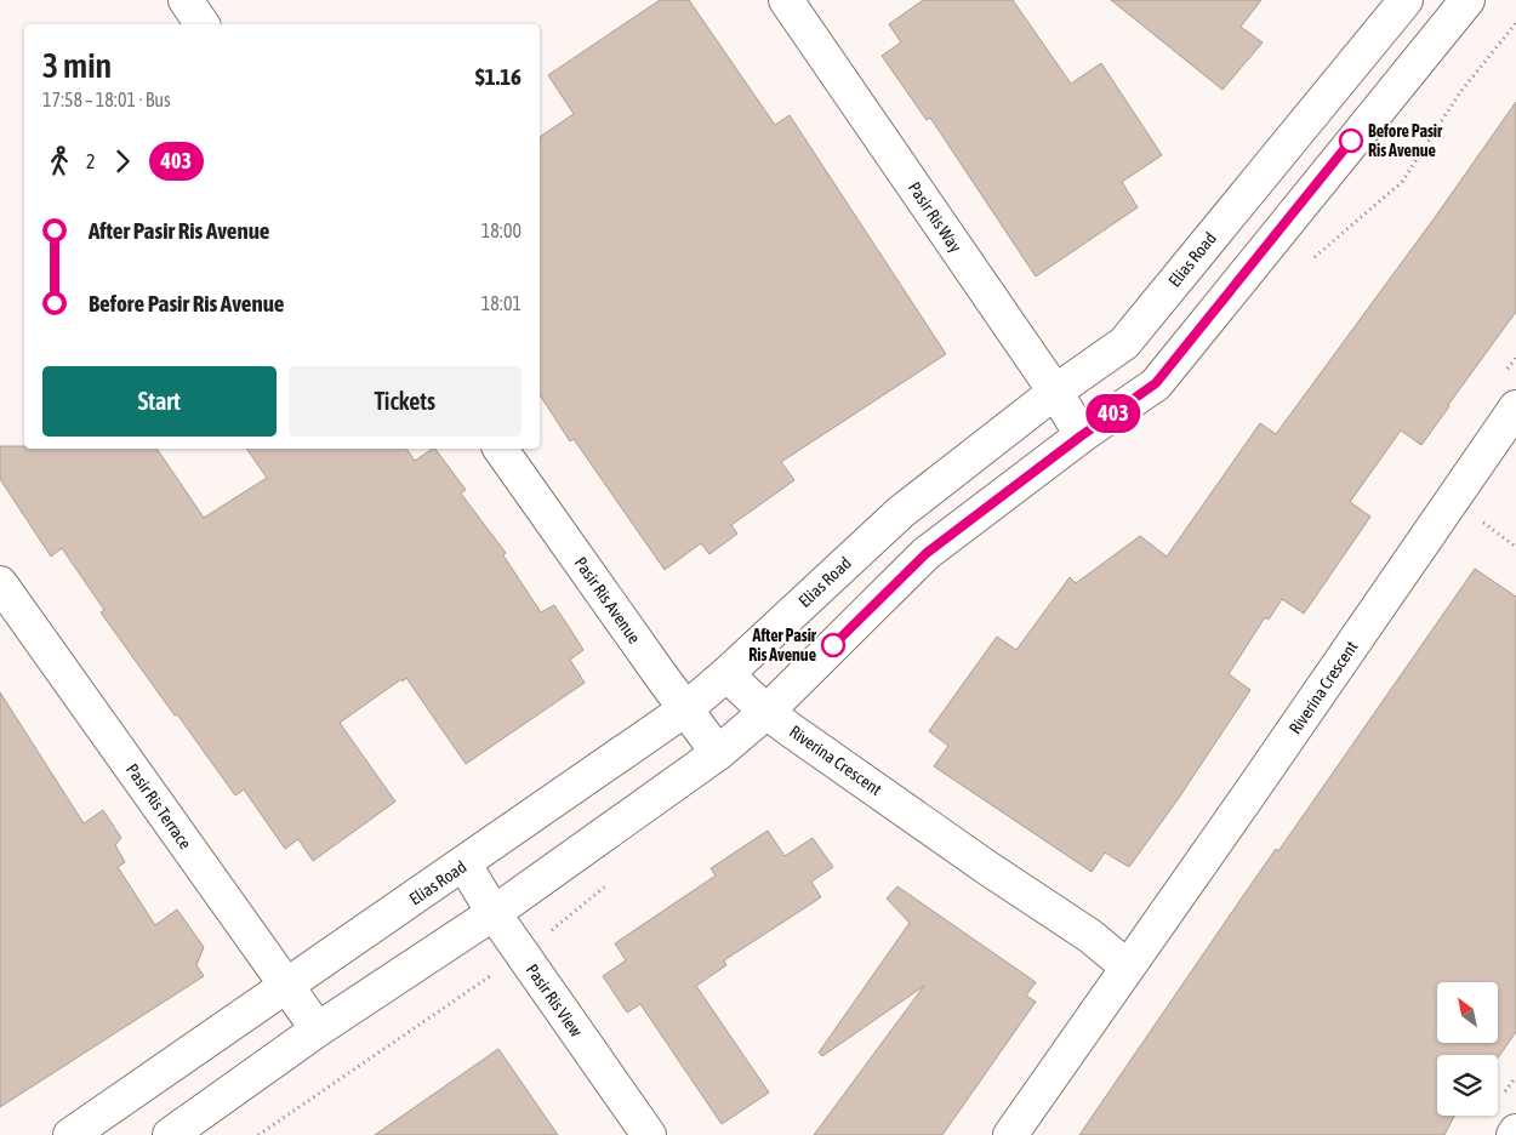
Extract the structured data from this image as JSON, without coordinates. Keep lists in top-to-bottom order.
{
  "streets": {
    "street": [
      "Pasir Ris Way",
      "Elias Road",
      "Pasir Ris Avenue",
      "Riverina Crescent",
      "Pasir Ris Terrace",
      "Pasir Ris View"
    ]
  },
  "crossings": [
    ["Pasir Ris Way", "Elias Road"],
    ["Elias Road", "Pasir Ris Avenue"],
    ["Elias Road", "Riverina Crescent"],
    ["Elias Road", "Pasir Ris Terrace"],
    ["Elias Road", "Pasir Ris View"]
  ],
  "places": ["Before Pasir Ris Avenue", "After Pasir Ris Avenue"],
  "lines": ["bus line 403"],
  "north": "top left",
  "page": {
    "on_map": "403",
    "heading": ["3 min", "17:58 – 18:01 · Bus", "$1.16"],
    "legs": ["2", "403"],
    "list": [
      {
        "name": "After Pasir Ris Avenue",
        "value": "18:00"
      },
      {
        "name": "Before Pasir Ris Avenue",
        "value": "18:01"
      }
    ],
    "buttons": ["Start", "Tickets"]
  }
}
